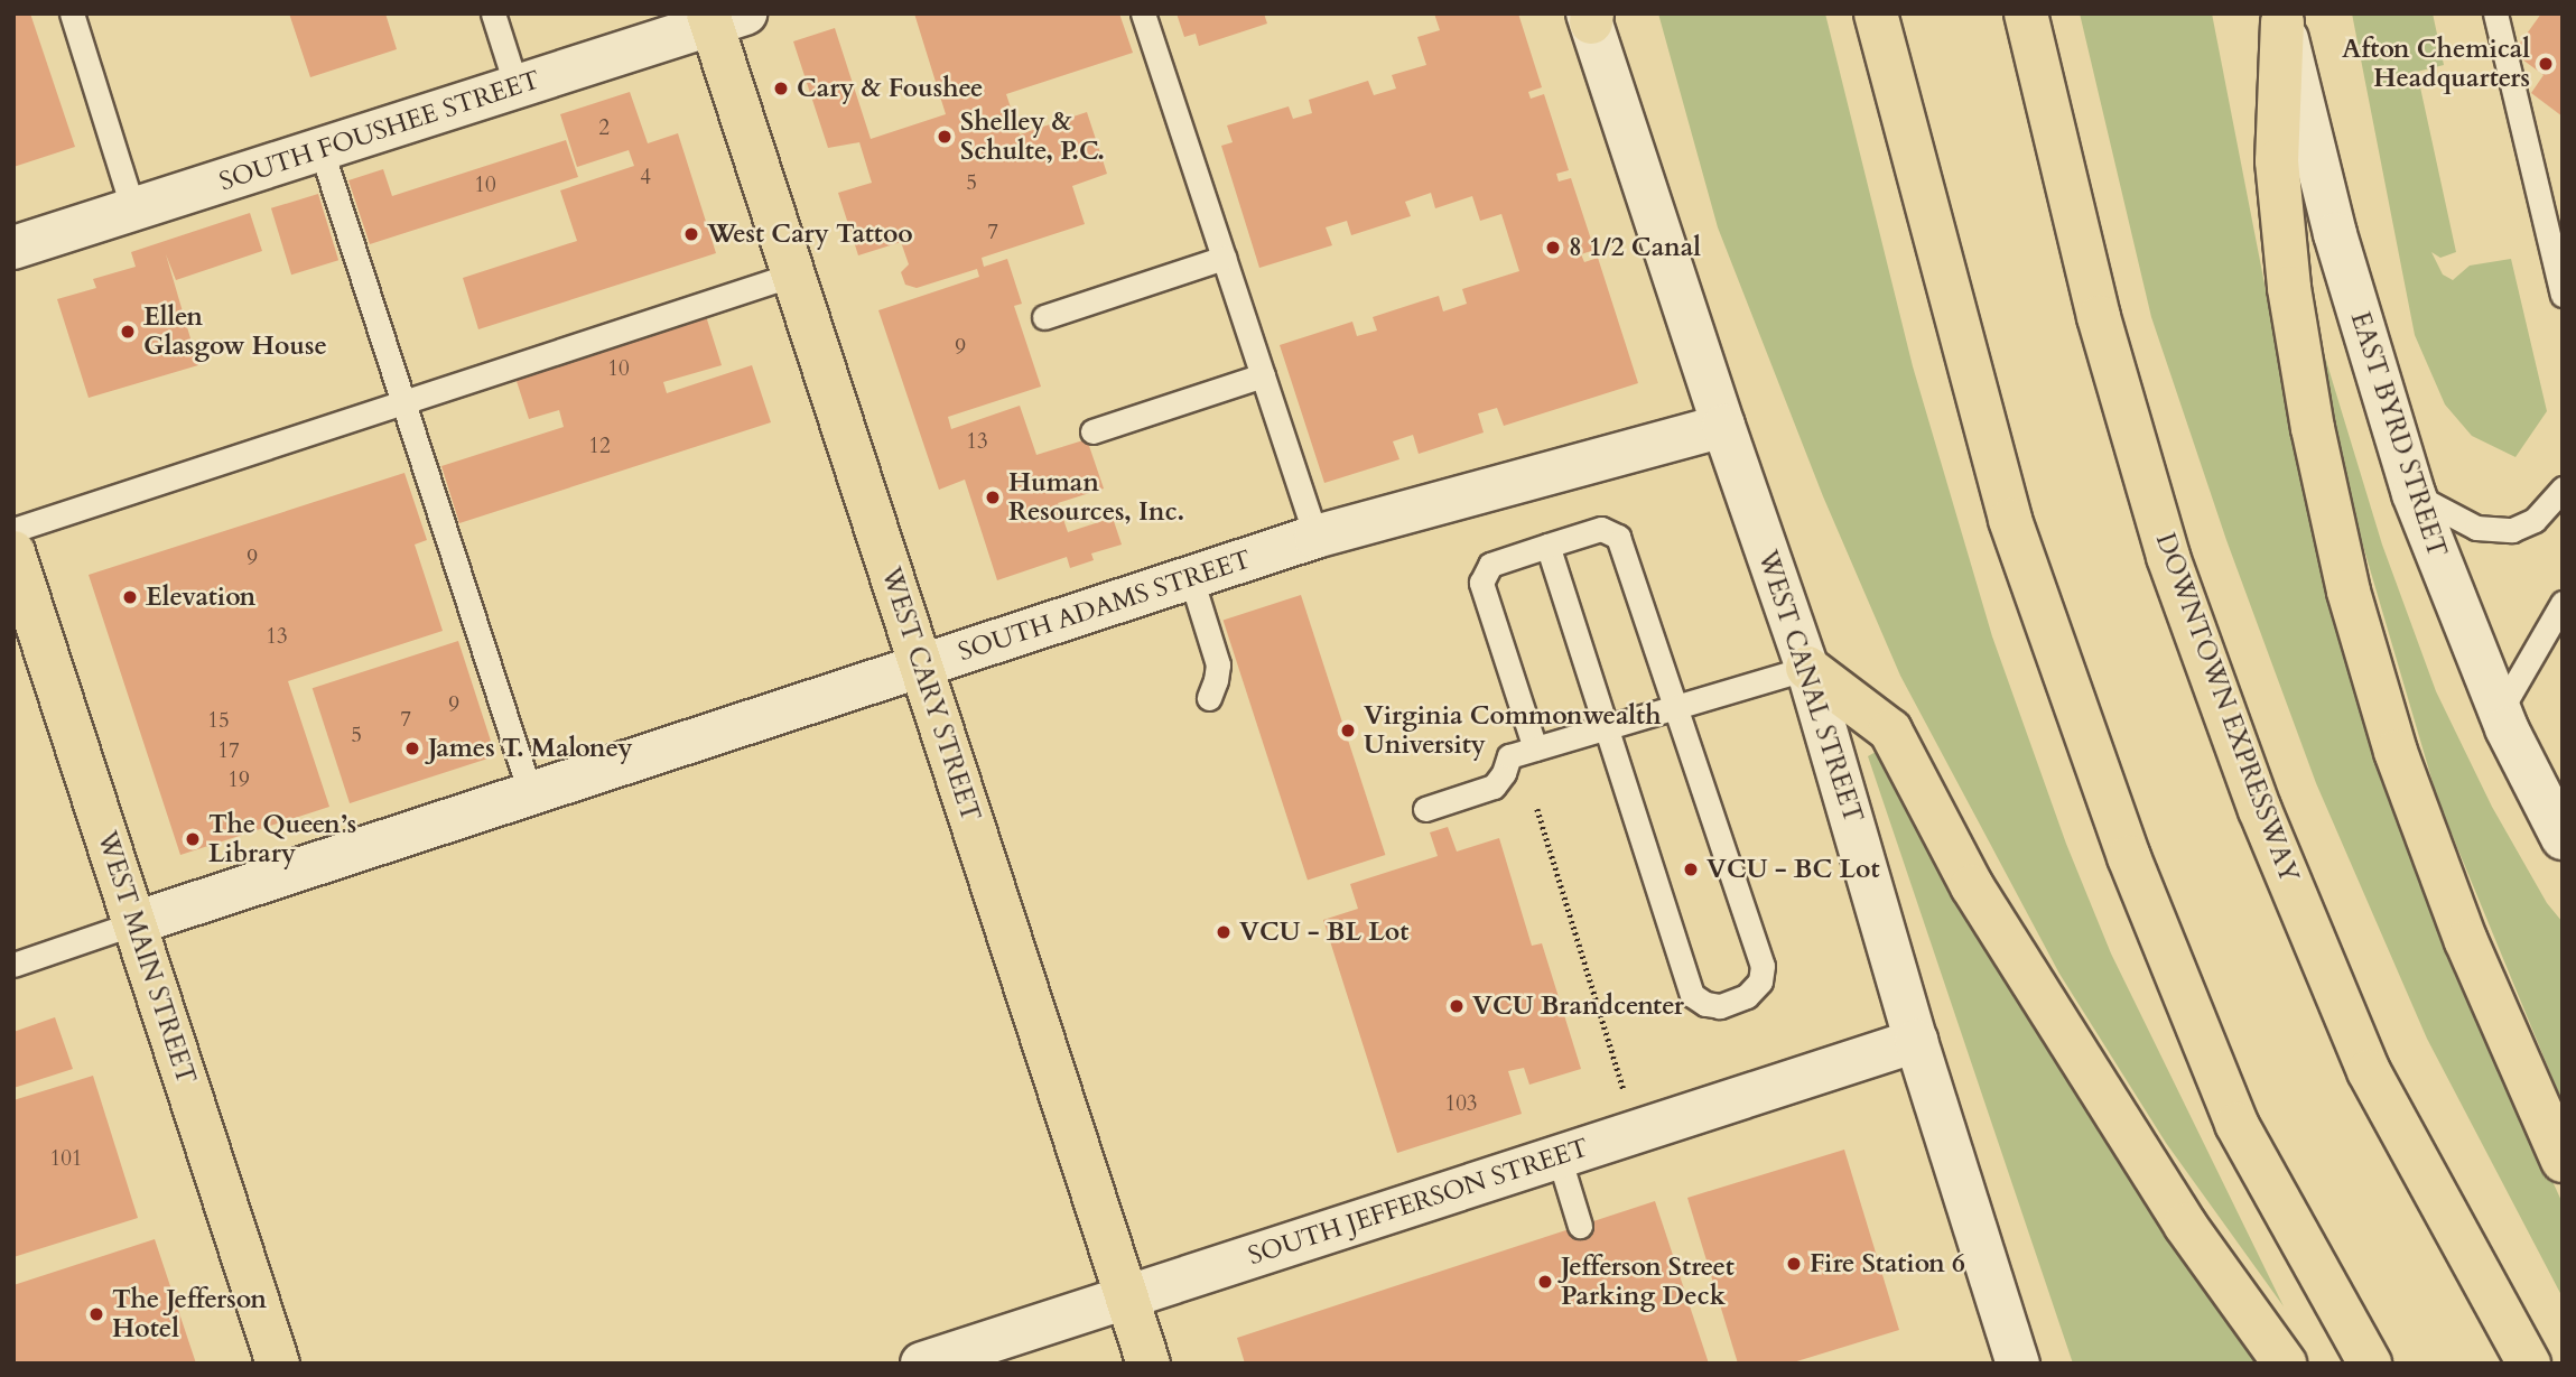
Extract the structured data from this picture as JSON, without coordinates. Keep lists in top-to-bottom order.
{
  "streets": {
    "main road": ["WEST CARY STREET", "DOWNTOWN EXPRESSWAY", "WEST MAIN STREET"],
    "street": [
      "SOUTH FOUSHEE STREET",
      "EAST BYRD STREET",
      "SOUTH ADAMS STREET",
      "WEST CANAL STREET",
      "SOUTH JEFFERSON STREET"
    ]
  },
  "crossings": [
    ["SOUTH FOUSHEE STREET", "WEST CARY STREET"],
    ["SOUTH ADAMS STREET", "WEST CANAL STREET"],
    ["SOUTH ADAMS STREET", "WEST CARY STREET"],
    ["SOUTH ADAMS STREET", "WEST MAIN STREET"],
    ["WEST CANAL STREET", "SOUTH JEFFERSON STREET"],
    ["WEST CARY STREET", "SOUTH JEFFERSON STREET"]
  ],
  "places": [
    "Afton Chemical Headquarters",
    "Cary & Foushee",
    "Shelley & Schulte, P.C.",
    "West Cary Tattoo",
    "8 1/2 Canal",
    "Ellen Glasgow House",
    "Human Resources, Inc.",
    "Elevation",
    "Virginia Commonwealth University",
    "James T. Maloney",
    "The Queen’s Library",
    "VCU - BC Lot",
    "VCU - BL Lot",
    "VCU Brandcenter",
    "Fire Station 6",
    "Jefferson Street Parking Deck",
    "The Jefferson Hotel"
  ],
  "house_numbers": [
    "2",
    "4",
    "5",
    "10",
    "7",
    "9",
    "10",
    "13",
    "12",
    "9",
    "13",
    "9",
    "7",
    "15",
    "5",
    "17",
    "19",
    "103",
    "101"
  ]
}
